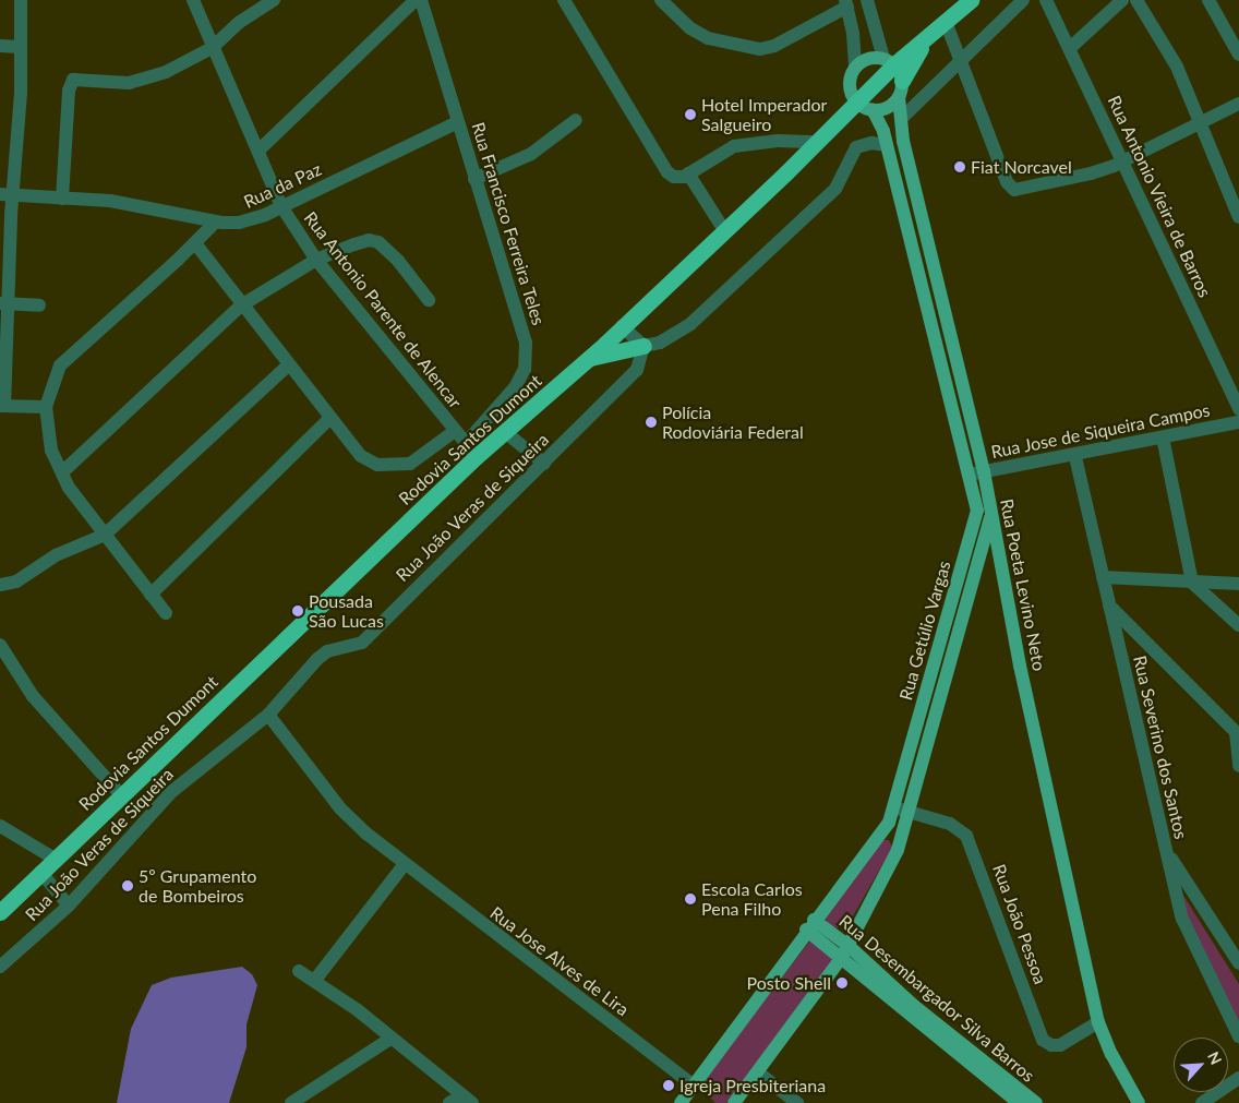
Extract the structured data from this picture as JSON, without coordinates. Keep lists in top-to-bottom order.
{
  "streets": {
    "highway": ["Rodovia Santos Dumont"],
    "main road": ["Rua Poeta Levino Neto", "Rua Getúlio Vargas", "Rua Desembargador Silva Barros"],
    "street": [
      "Rua da Paz",
      "Rua Antonio Vieira de Barros",
      "Rua Francisco Ferreira Teles",
      "Rua Antonio Parente de Alencar",
      "Rua Jose de Siqueira Campos",
      "Rua João Veras de Siqueira",
      "Rua Severino dos Santos",
      "Rua João Pessoa",
      "Rua Jose Alves de Lira"
    ]
  },
  "crossings": [
    ["Rua da Paz", "Rua Francisco Ferreira Teles"],
    ["Rua da Paz", "Rua Antonio Parente de Alencar"],
    ["Rua Francisco Ferreira Teles", "Rua Antonio Parente de Alencar"],
    ["Rua Antonio Parente de Alencar", "Rodovia Santos Dumont"],
    ["Rua Jose de Siqueira Campos", "Rua Poeta Levino Neto"],
    ["Rua Jose de Siqueira Campos", "Rua Getúlio Vargas"],
    ["Rua Jose de Siqueira Campos", "Rua Severino dos Santos"],
    ["Rodovia Santos Dumont", "Rua Poeta Levino Neto"],
    ["Rua João Veras de Siqueira", "Rua Jose Alves de Lira"],
    ["Rua Poeta Levino Neto", "Rua Getúlio Vargas"],
    ["Rua Poeta Levino Neto", "Rua João Pessoa"],
    ["Rua Getúlio Vargas", "Rua João Pessoa"],
    ["Rua Getúlio Vargas", "Rua Jose Alves de Lira"],
    ["Rua Getúlio Vargas", "Rua Desembargador Silva Barros"]
  ],
  "places": [
    "Hotel Imperador Salgueiro",
    "Fiat Norcavel",
    "Polícia Rodoviária Federal",
    "Pousada São Lucas",
    "5º Grupamento de Bombeiros",
    "Escola Carlos Pena Filho",
    "Posto Shell",
    "Igreja Presbiteriana"
  ],
  "north": "top right"
}
